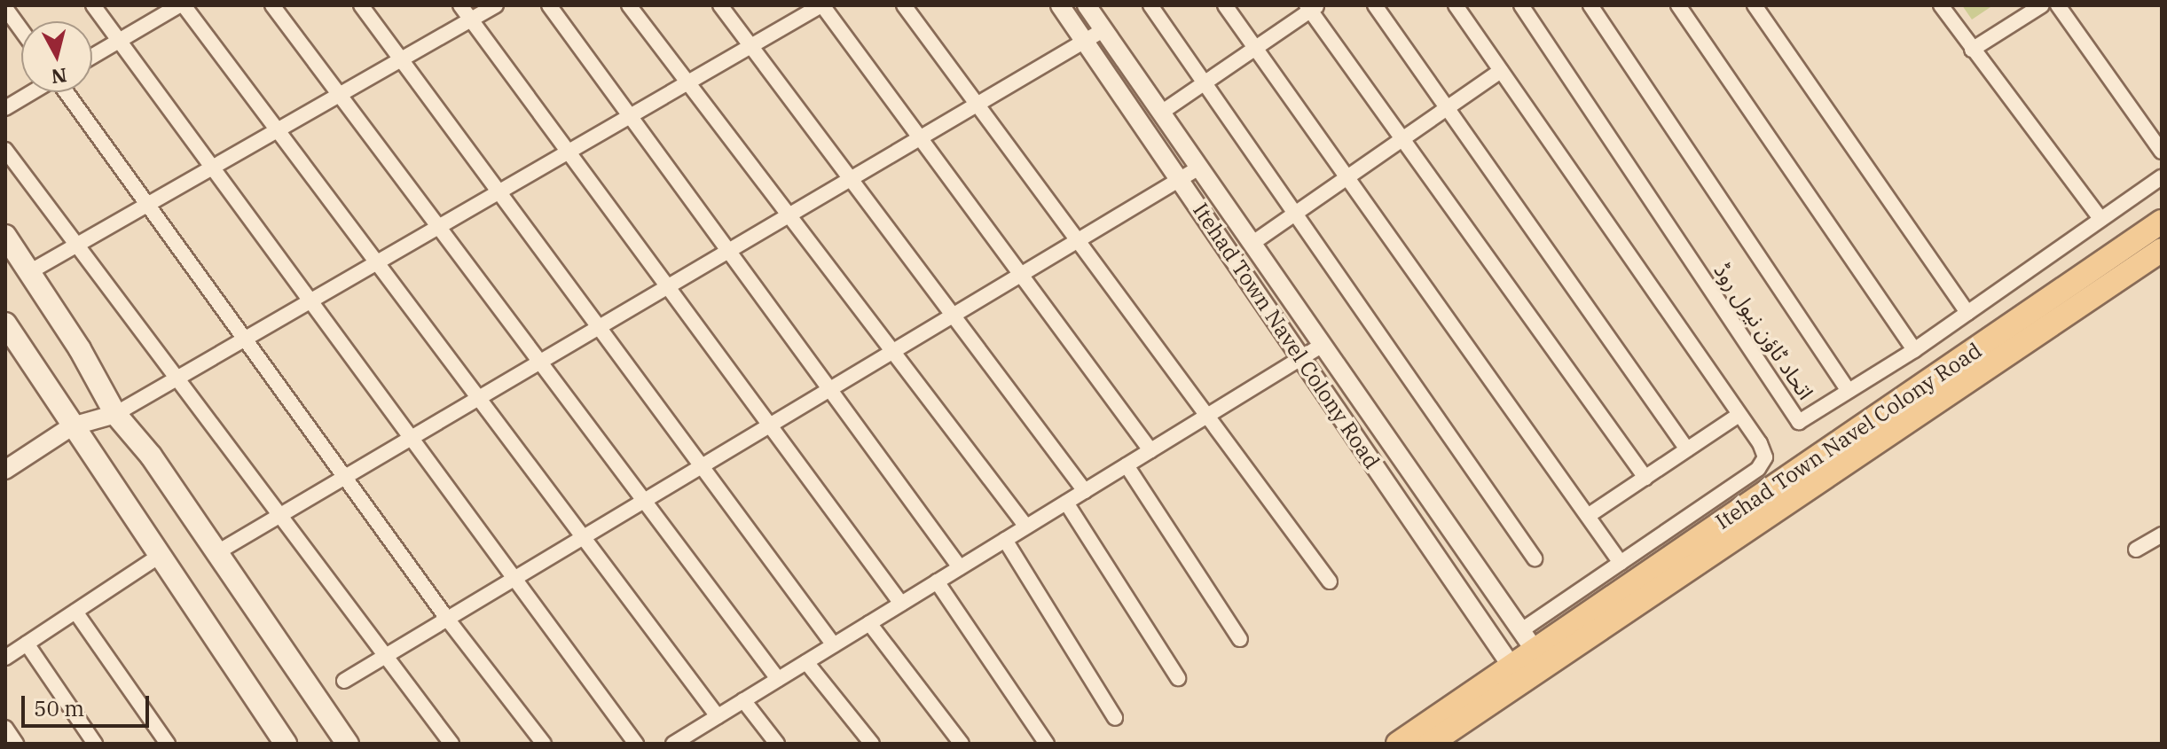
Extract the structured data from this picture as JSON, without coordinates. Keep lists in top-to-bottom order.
{
  "streets": {
    "main road": ["Itehad Town Navel Colony Road"],
    "street": ["اتحاد ٹاؤن نیول روڈ"]
  },
  "scale_bar": "50 m",
  "north": "bottom"
}
